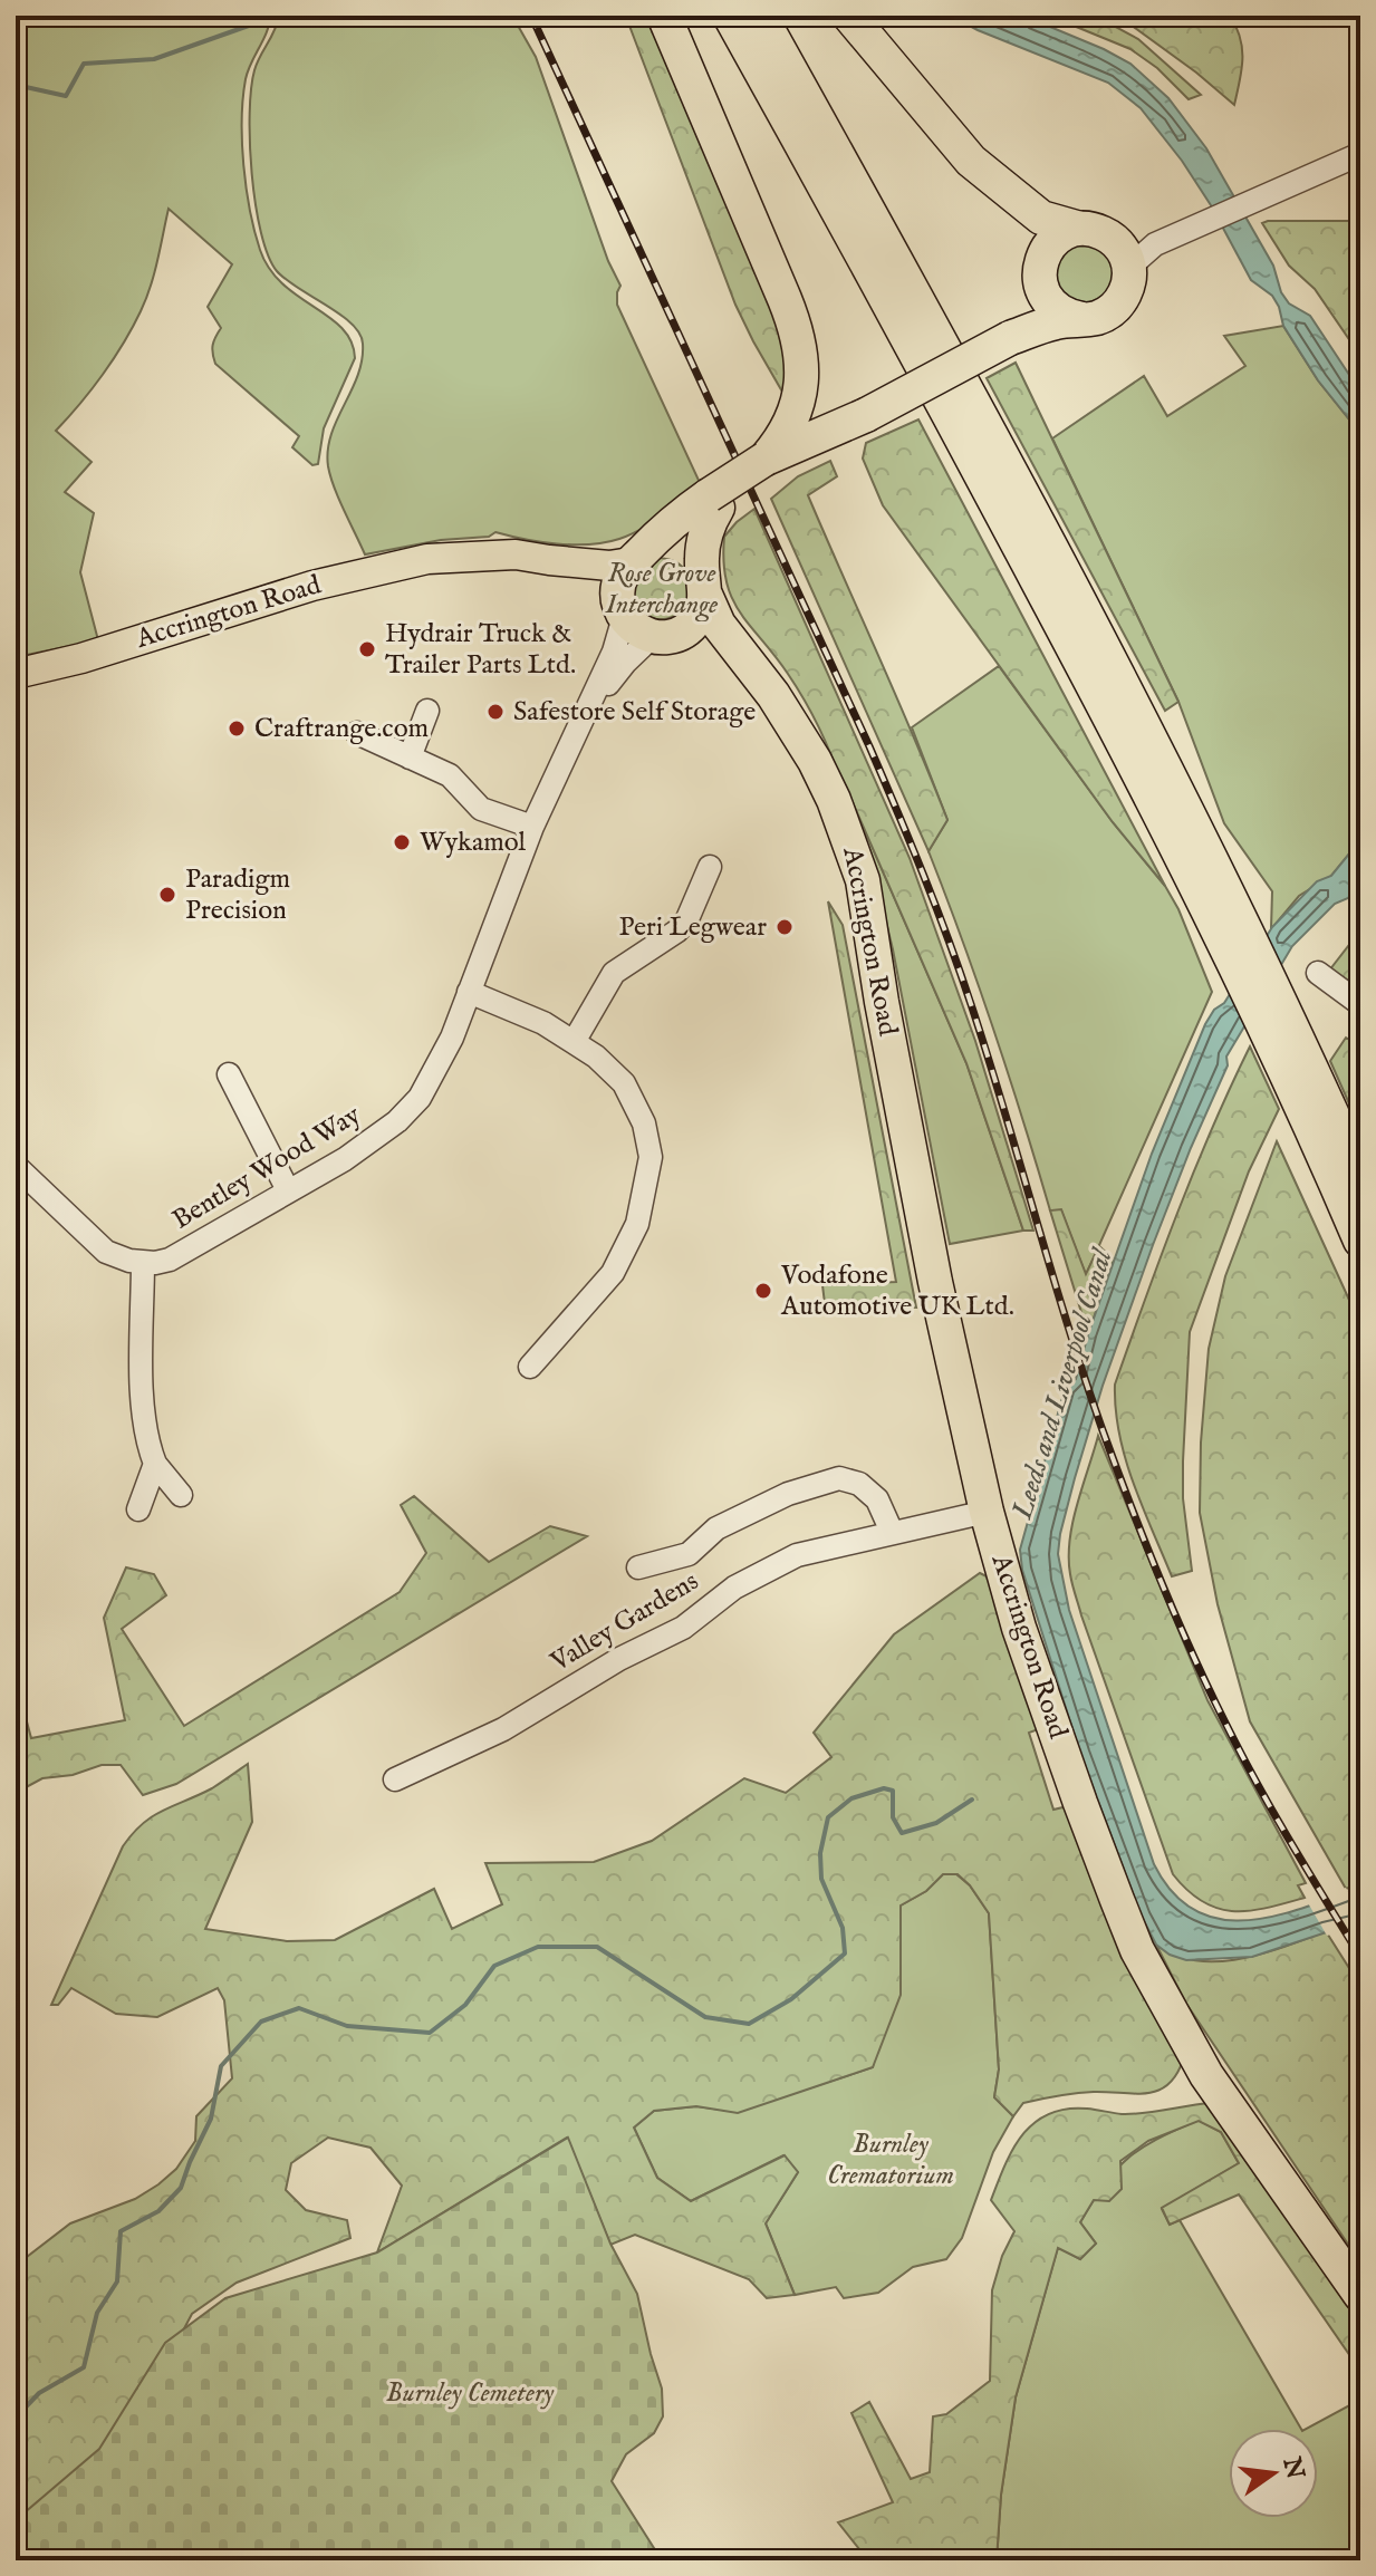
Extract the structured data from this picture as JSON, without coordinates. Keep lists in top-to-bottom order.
{
  "streets": {
    "highway": ["Accrington Road"],
    "street": ["Bentley Wood Way", "Valley Gardens"]
  },
  "crossings": [
    ["Accrington Road", "Bentley Wood Way"],
    ["Accrington Road", "Valley Gardens"]
  ],
  "water": ["Leeds and Liverpool Canal"],
  "parks": ["Rose Grove Interchange", "Burnley Crematorium", "Burnley Cemetery"],
  "places": [
    "Hydrair Truck & Trailer Parts Ltd.",
    "Safestore Self Storage",
    "Craftrange.com",
    "Wykamol",
    "Paradigm Precision",
    "Peri Legwear",
    "Vodafone Automotive UK Ltd."
  ],
  "north": "right"
}
